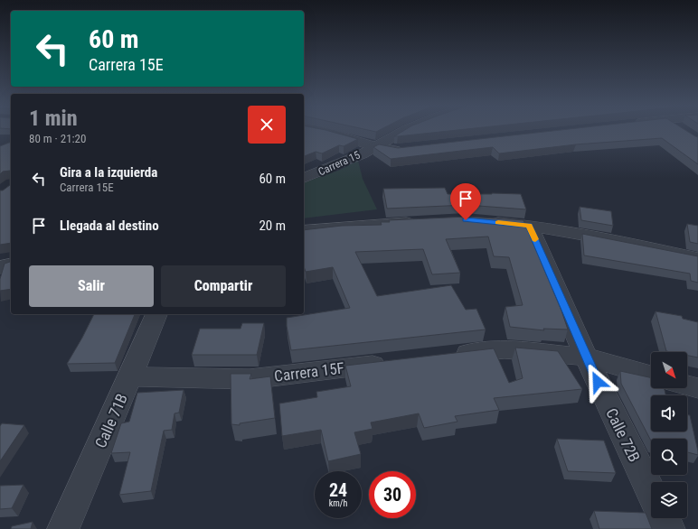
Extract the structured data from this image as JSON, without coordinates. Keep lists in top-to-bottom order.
{
  "streets": {
    "street": [
      "Carrera 15",
      "Carrera 15F",
      "Calle 71B",
      "Calle 72B"
    ]
  },
  "crossings": [
    ["Carrera 15F", "Calle 71B"]
  ],
  "north": "bottom right",
  "page": {
    "turn": ["60 m", "Carrera 15E"],
    "heading": ["1 min", "80 m · 21:20"],
    "list": [
      {
        "name": "Gira a la izquierda",
        "note": "Carrera 15E",
        "value": "60 m"
      },
      {
        "name": "Llegada al destino",
        "value": "20 m"
      }
    ],
    "buttons": ["Salir", "Compartir"],
    "speed": "24 km/h",
    "limit": "30"
  }
}
